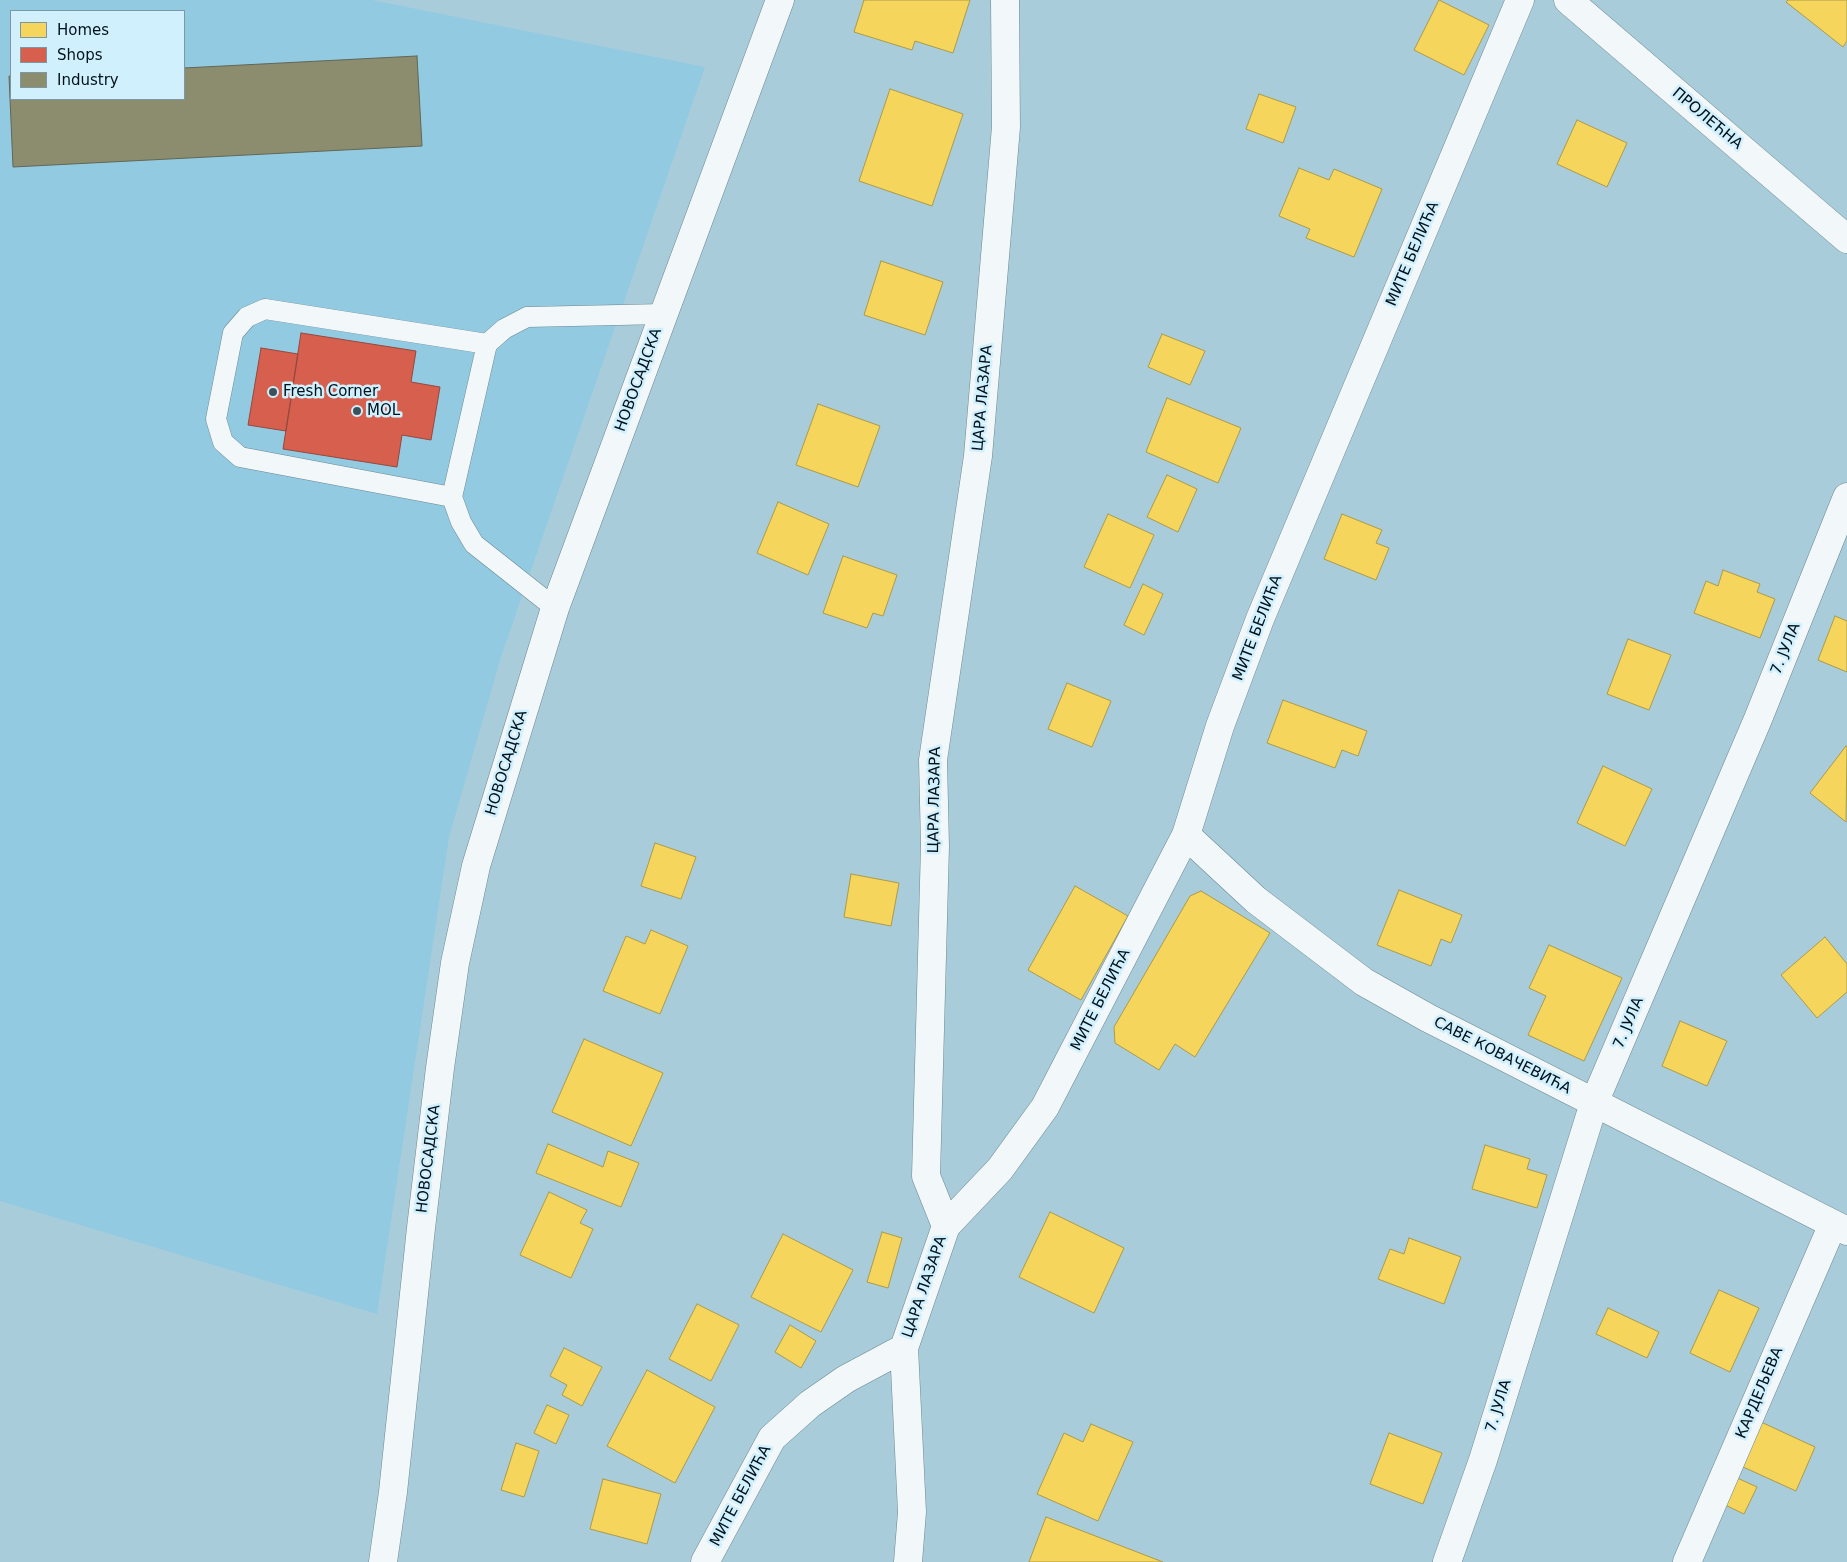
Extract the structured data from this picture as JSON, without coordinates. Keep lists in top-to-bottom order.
{
  "streets": {
    "street": [
      "ПРОЛЕЋНА",
      "МИТЕ БЕЛИЋА",
      "НОВОСАДСКА",
      "ЦАРА ЛАЗАРА",
      "7. ЈУЛА",
      "САВЕ КОВАЧЕВИЋА",
      "КАРДЕЉЕВА"
    ]
  },
  "crossings": [
    ["МИТЕ БЕЛИЋА", "ЦАРА ЛАЗАРА"],
    ["МИТЕ БЕЛИЋА", "САВЕ КОВАЧЕВИЋА"],
    ["7. ЈУЛА", "САВЕ КОВАЧЕВИЋА"],
    ["САВЕ КОВАЧЕВИЋА", "КАРДЕЉЕВА"]
  ],
  "places": ["Fresh Corner", "MOL"],
  "legend": ["Homes", "Shops", "Industry"]
}
